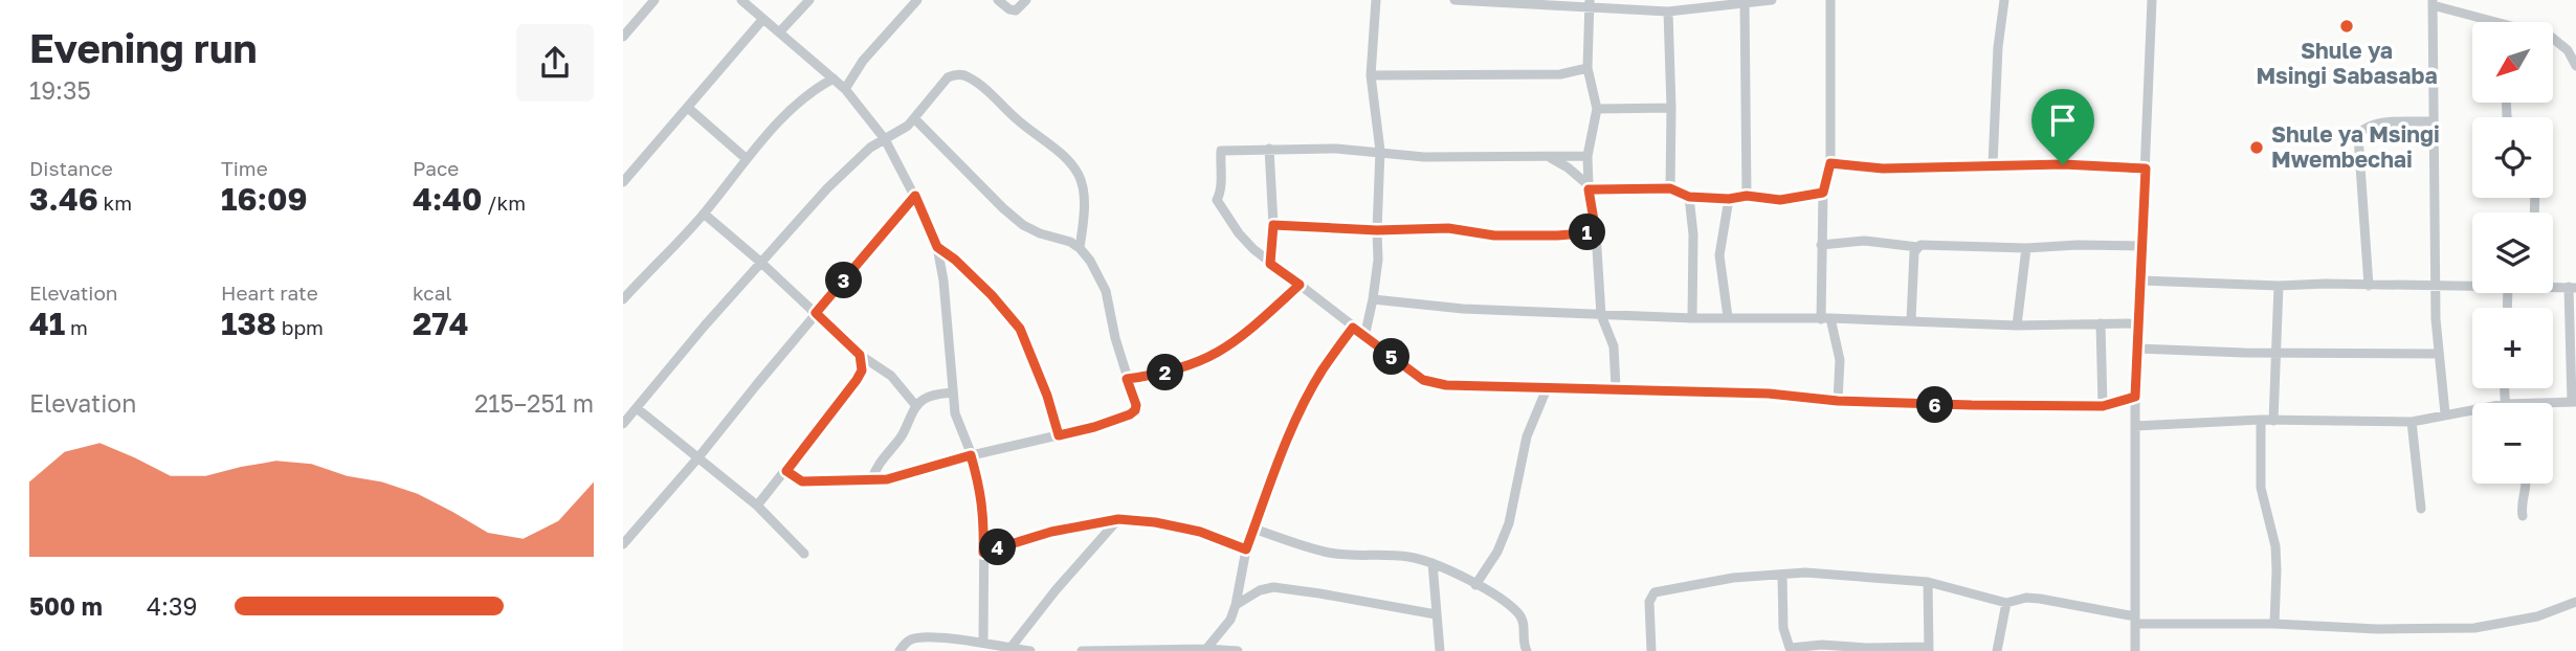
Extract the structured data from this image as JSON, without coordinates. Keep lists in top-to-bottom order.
{
  "places": ["Shule ya Msingi Sabasaba", "Shule ya Msingi Mwembechai"],
  "north": "bottom left",
  "page": {
    "heading": ["Evening run", "19:35"],
    "map_buttons": ["+", "−"],
    "stats": [
      ["Distance", "3.46 km"],
      ["Time", "16:09"],
      ["Pace", "4:40 /km"],
      ["Elevation", "41 m"],
      ["Heart rate", "138 bpm"],
      ["kcal", "274"]
    ],
    "pins": [
      "1",
      "3",
      "5",
      "2",
      "6",
      "4"
    ],
    "chart": ["Elevation", "215–251 m"],
    "list": [
      {
        "name": "500 m",
        "note": "4:39"
      }
    ]
  }
}
